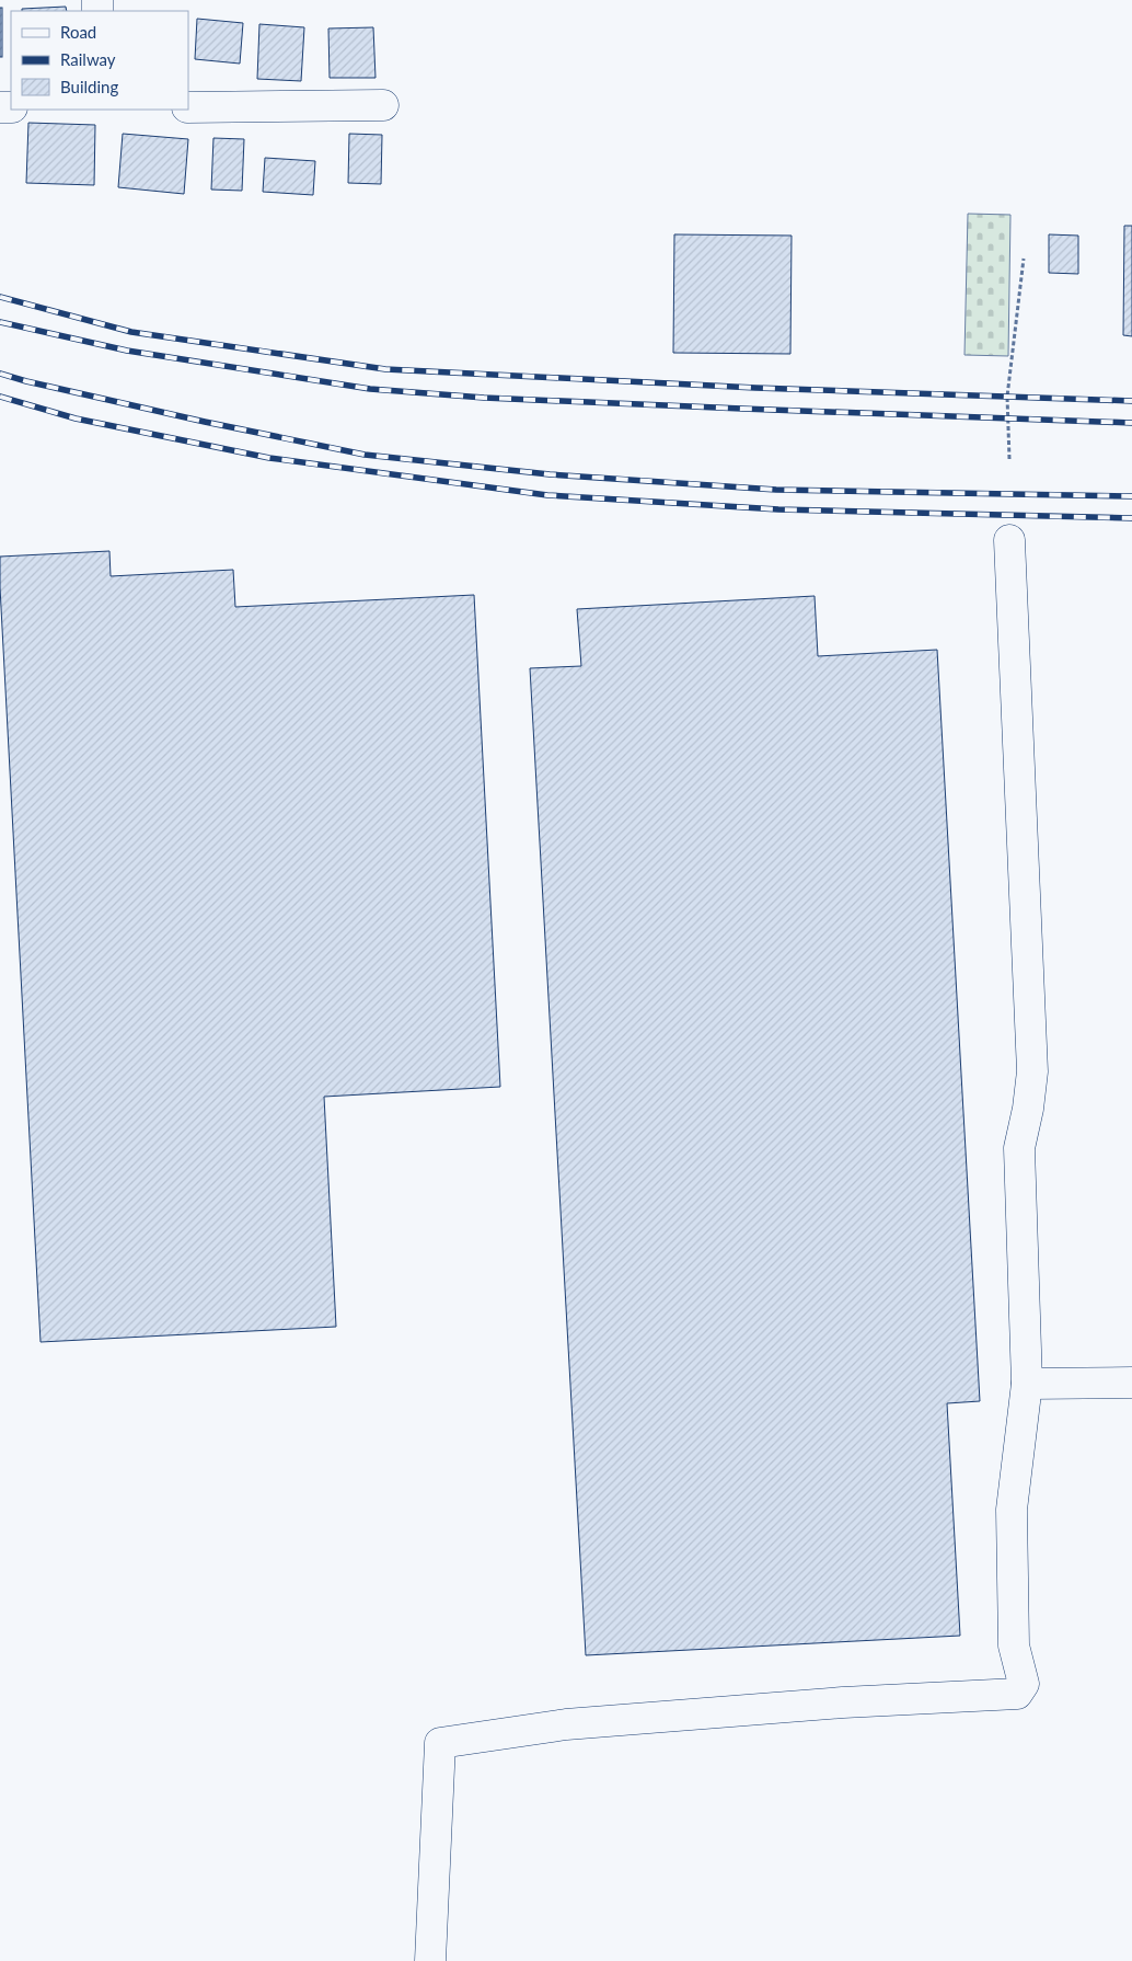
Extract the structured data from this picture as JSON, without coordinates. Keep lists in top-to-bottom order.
{
  "legend": ["Road", "Railway", "Building"]
}
